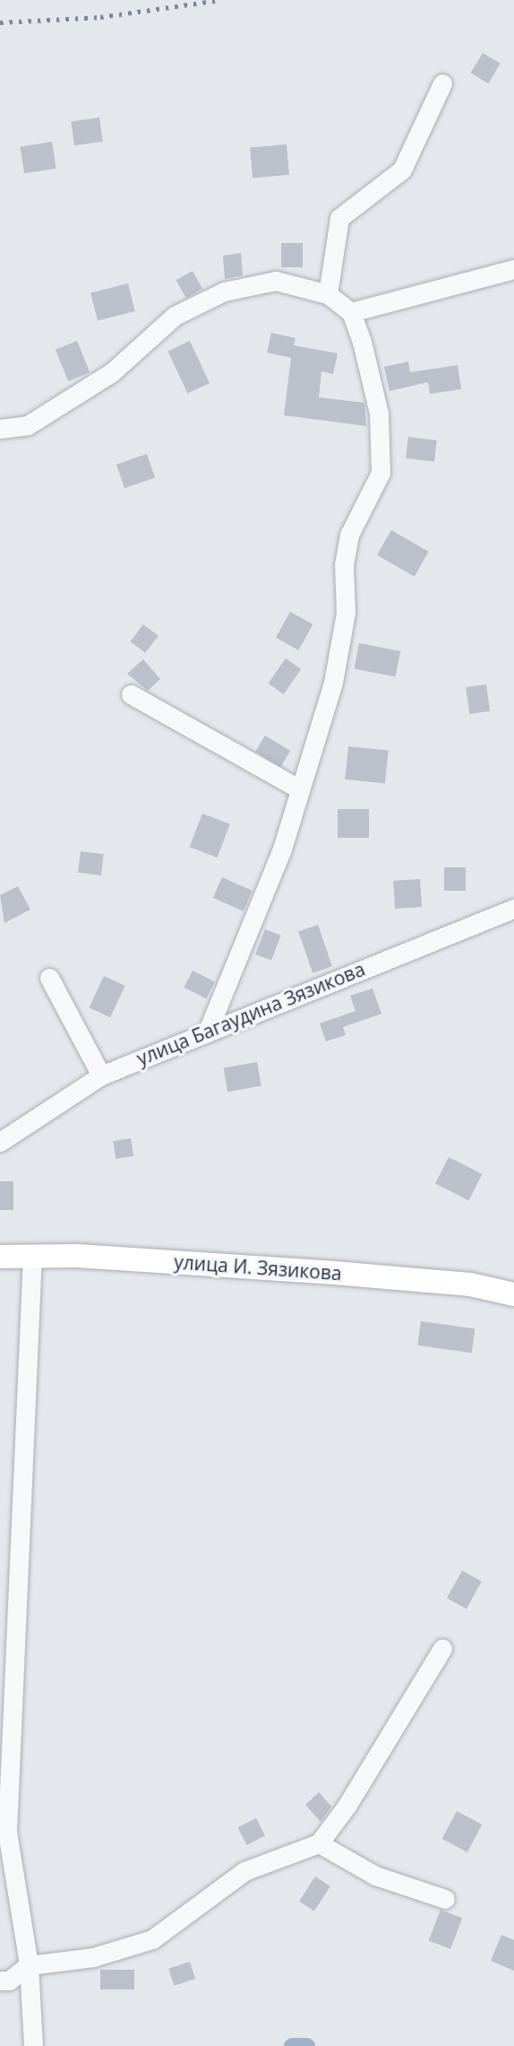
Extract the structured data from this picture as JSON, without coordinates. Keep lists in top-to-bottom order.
{
  "streets": {
    "main road": ["улица И. Зязикова"],
    "street": ["улица Багаудина Зязикова"]
  }
}
